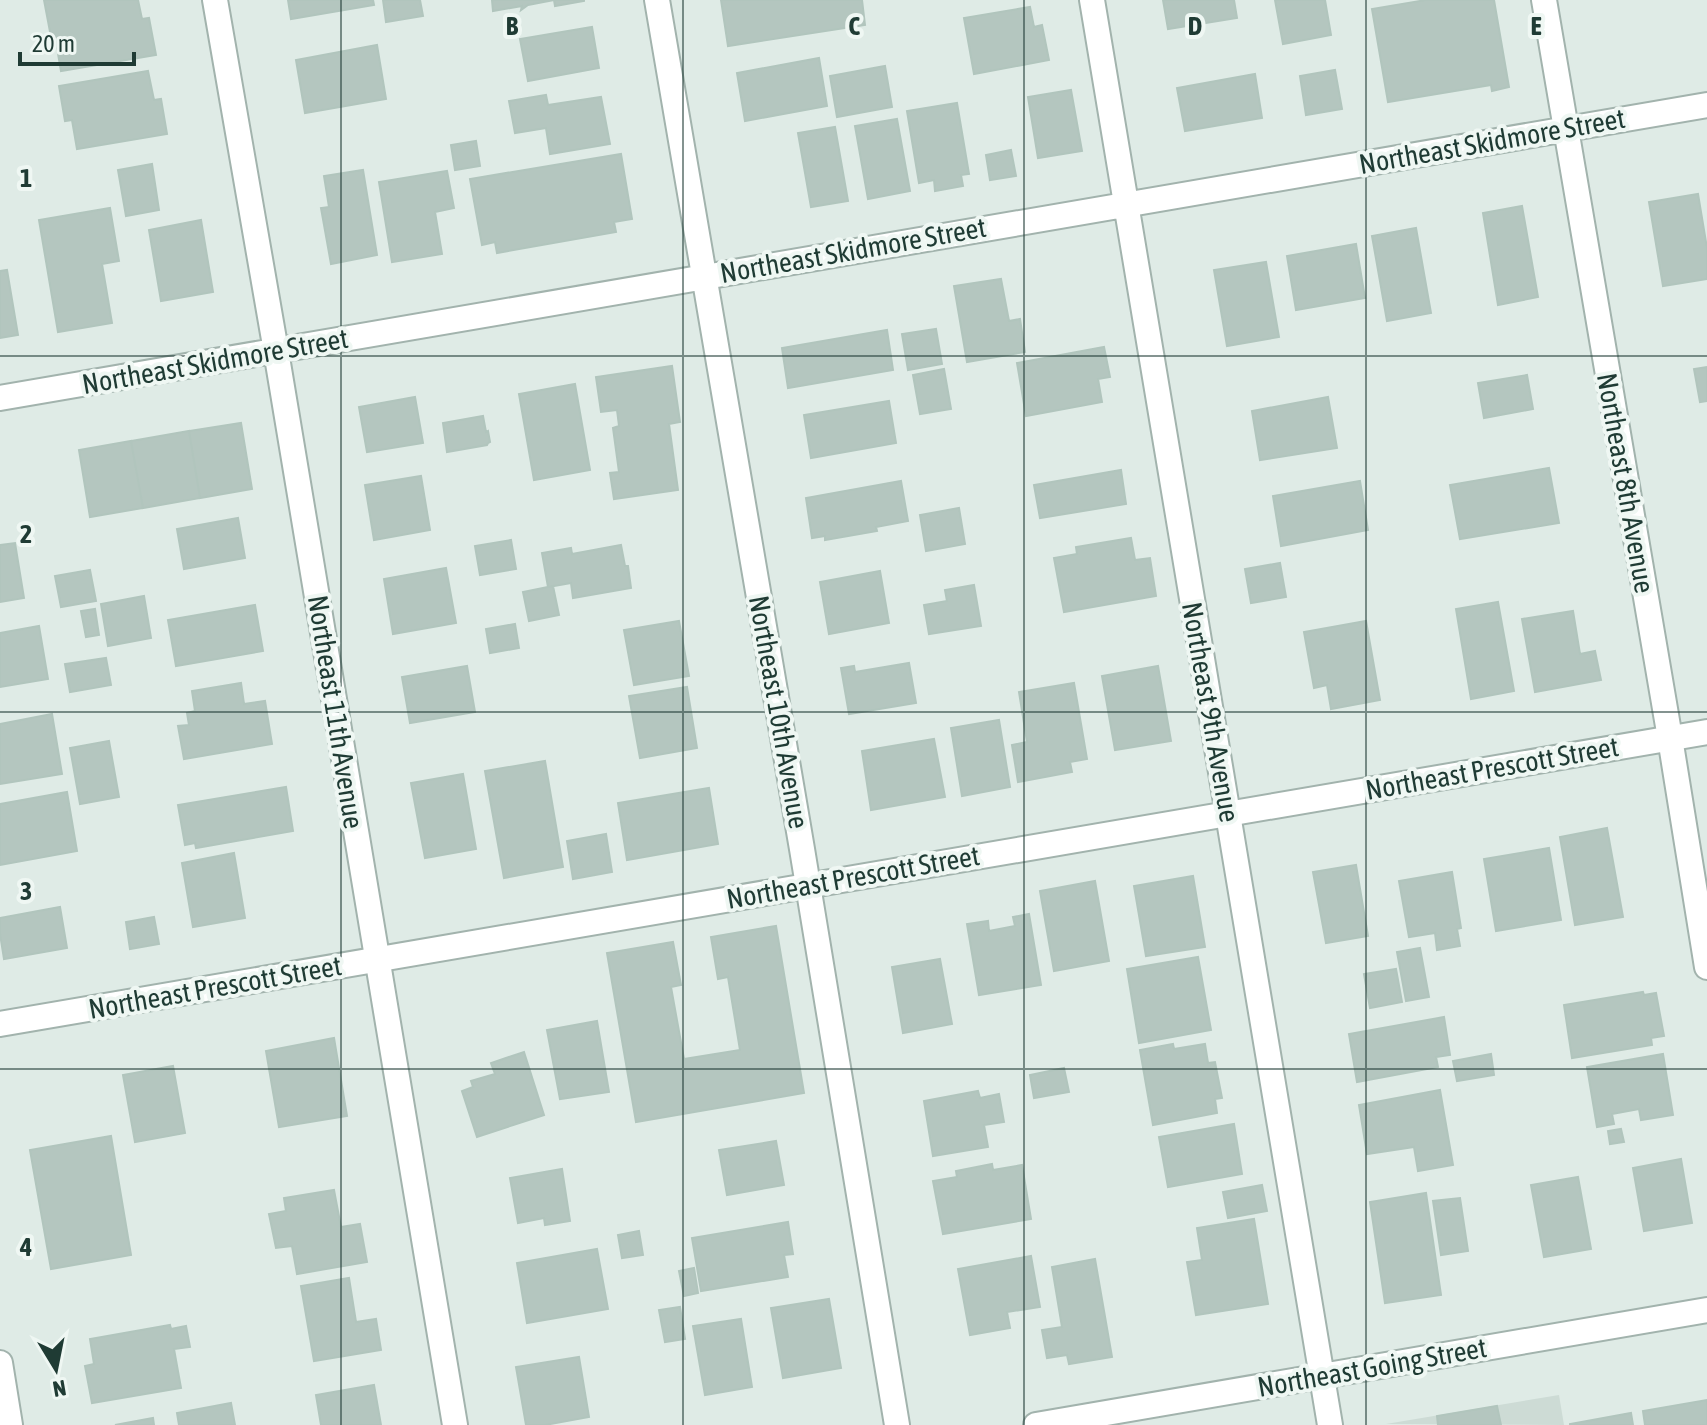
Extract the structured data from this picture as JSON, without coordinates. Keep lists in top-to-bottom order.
{
  "streets": {
    "street": [
      "Northeast Skidmore Street",
      "Northeast 8th Avenue",
      "Northeast 11th Avenue",
      "Northeast 10th Avenue",
      "Northeast 9th Avenue",
      "Northeast Prescott Street",
      "Northeast Going Street"
    ]
  },
  "crossings": [
    ["Northeast Skidmore Street", "Northeast 8th Avenue"],
    ["Northeast Skidmore Street", "Northeast 11th Avenue"],
    ["Northeast Skidmore Street", "Northeast 10th Avenue"],
    ["Northeast Skidmore Street", "Northeast 9th Avenue"],
    ["Northeast 8th Avenue", "Northeast Prescott Street"],
    ["Northeast 11th Avenue", "Northeast Prescott Street"],
    ["Northeast 10th Avenue", "Northeast Prescott Street"],
    ["Northeast 9th Avenue", "Northeast Prescott Street"],
    ["Northeast 9th Avenue", "Northeast Going Street"]
  ],
  "scale_bar": "20 m",
  "north": "bottom",
  "grid": {
    "columns": [
      "B",
      "C",
      "D",
      "E"
    ],
    "rows": [
      "1",
      "2",
      "3",
      "4"
    ]
  }
}
